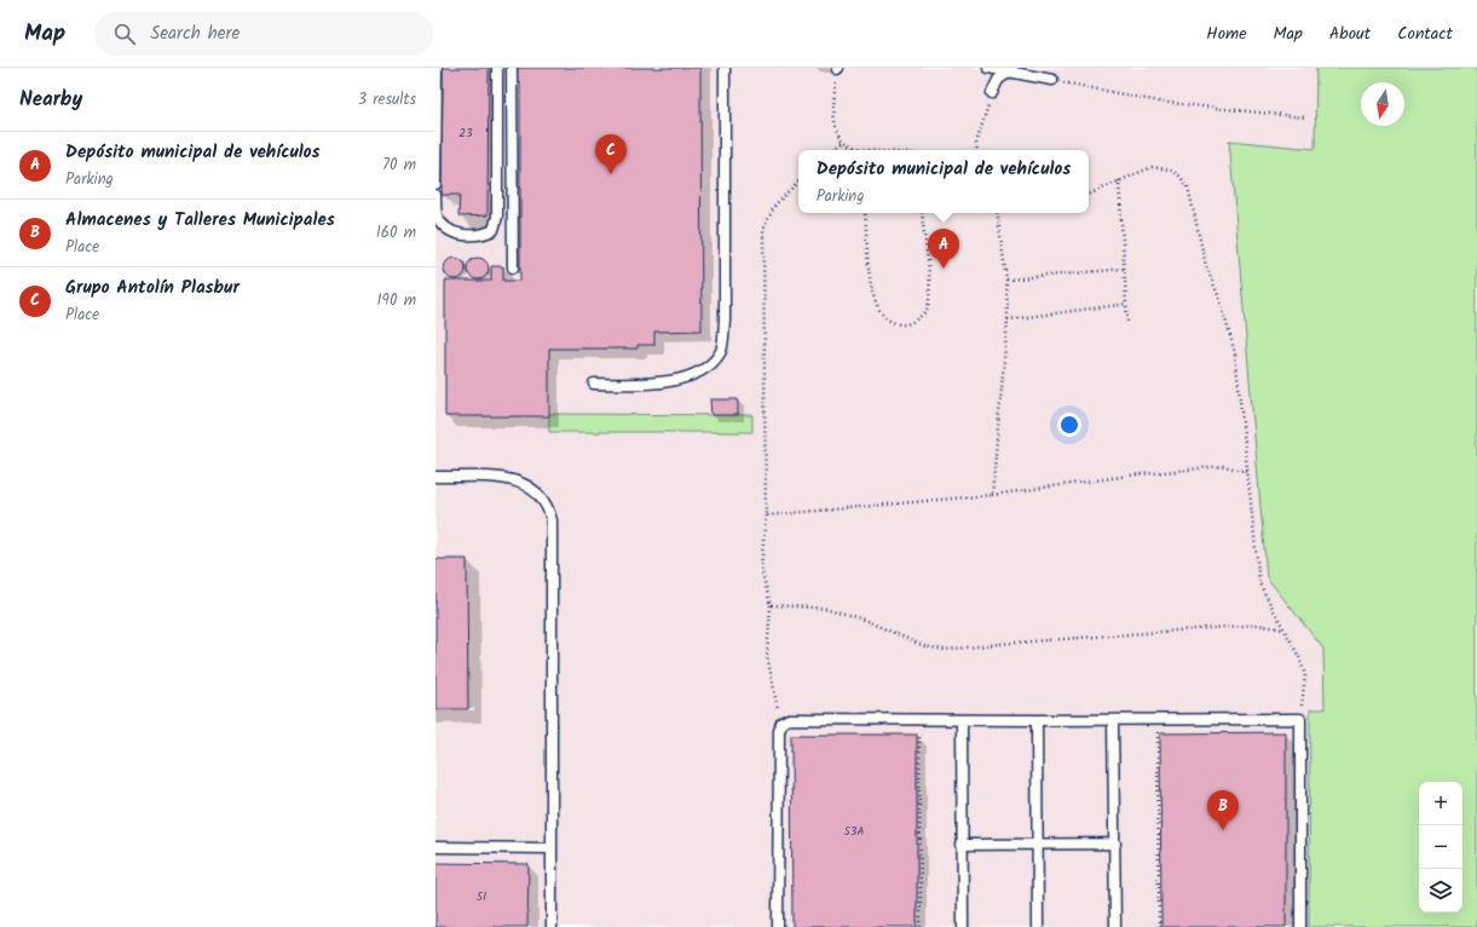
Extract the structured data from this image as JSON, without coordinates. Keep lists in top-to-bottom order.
{
  "house_numbers": ["23", "53A", "51"],
  "north": "bottom",
  "page": {
    "header": "Map",
    "search": "Search here",
    "nav": [
      "Home",
      "Map",
      "About",
      "Contact"
    ],
    "heading": ["Nearby", "3 results"],
    "list": [
      {
        "mark": "A",
        "name": "Depósito municipal de vehículos",
        "note": "Parking",
        "value": "70 m"
      },
      {
        "mark": "B",
        "name": "Almacenes y Talleres Municipales",
        "note": "Place",
        "value": "160 m"
      },
      {
        "mark": "C",
        "name": "Grupo Antolín Plasbur",
        "note": "Place",
        "value": "190 m"
      }
    ],
    "pins": ["C", "A", "B"],
    "popup": ["Depósito municipal de vehículos", "Parking"],
    "map_buttons": ["+", "−"]
  }
}
